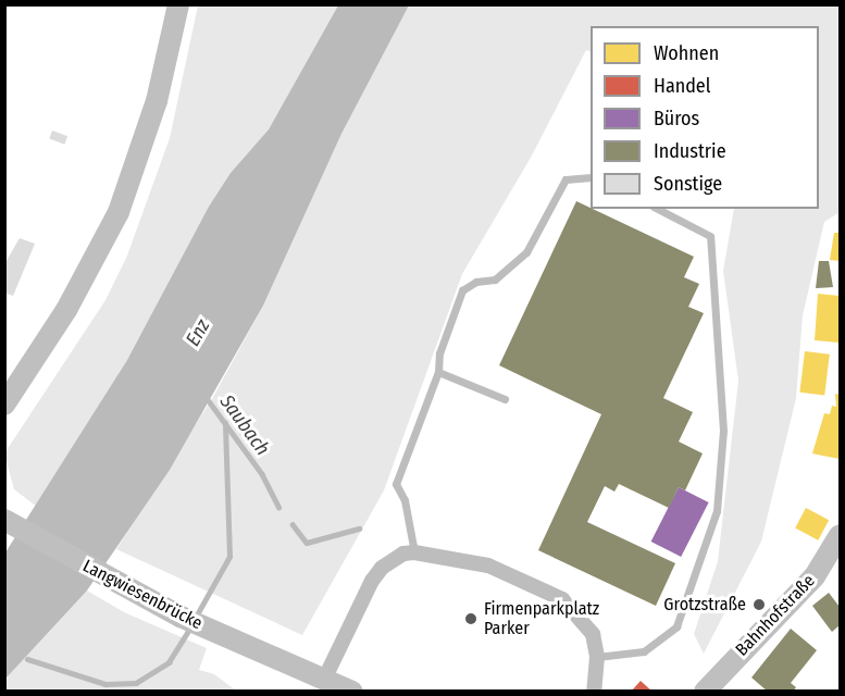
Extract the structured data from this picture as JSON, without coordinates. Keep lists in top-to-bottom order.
{
  "streets": {
    "main road": ["Langwiesenbrücke", "Bahnhofstraße"]
  },
  "water": ["Enz", "Saubach"],
  "places": ["Grotzstraße", "Firmenparkplatz Parker"],
  "legend": [
    "Wohnen",
    "Handel",
    "Büros",
    "Industrie",
    "Sonstige"
  ]
}
